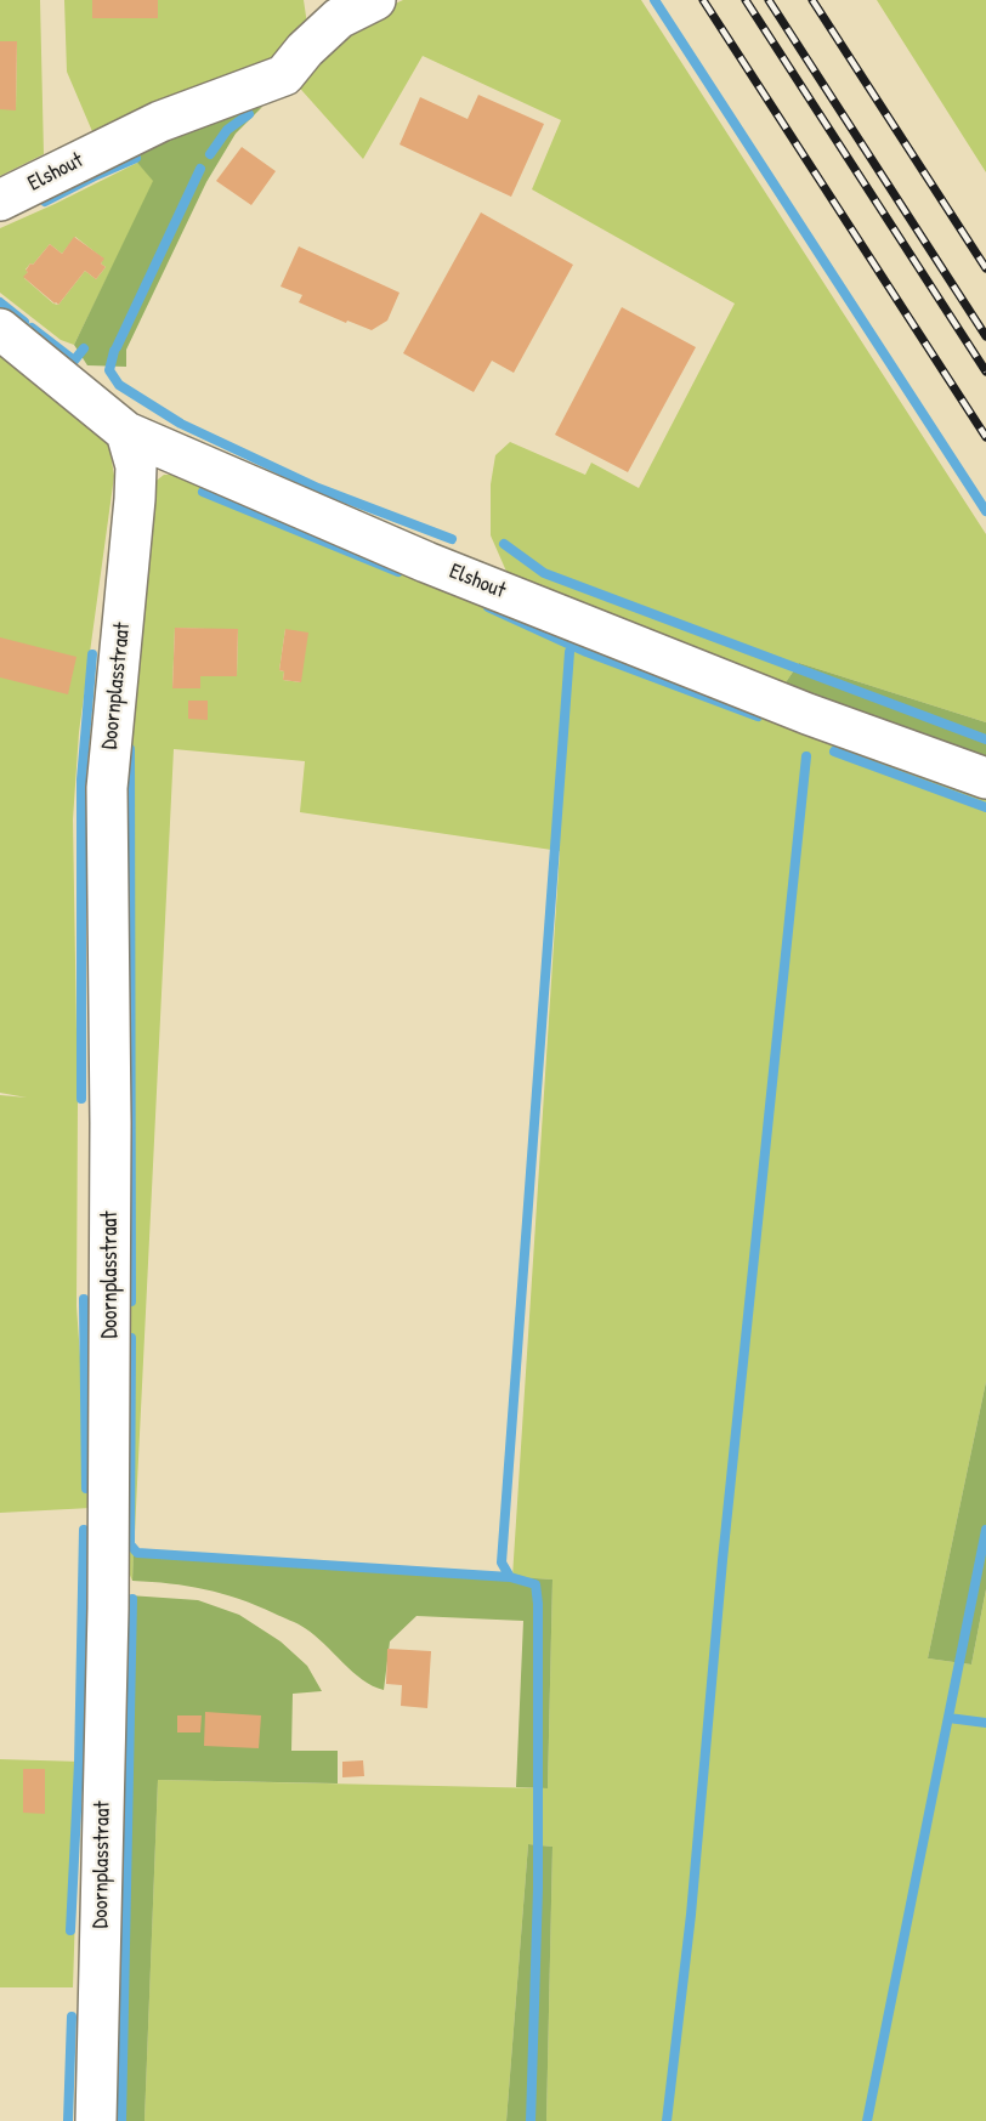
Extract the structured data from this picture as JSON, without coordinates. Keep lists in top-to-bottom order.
{
  "streets": {
    "street": ["Elshout", "Doornplasstraat"]
  },
  "crossings": [
    ["Elshout", "Doornplasstraat"]
  ]
}
